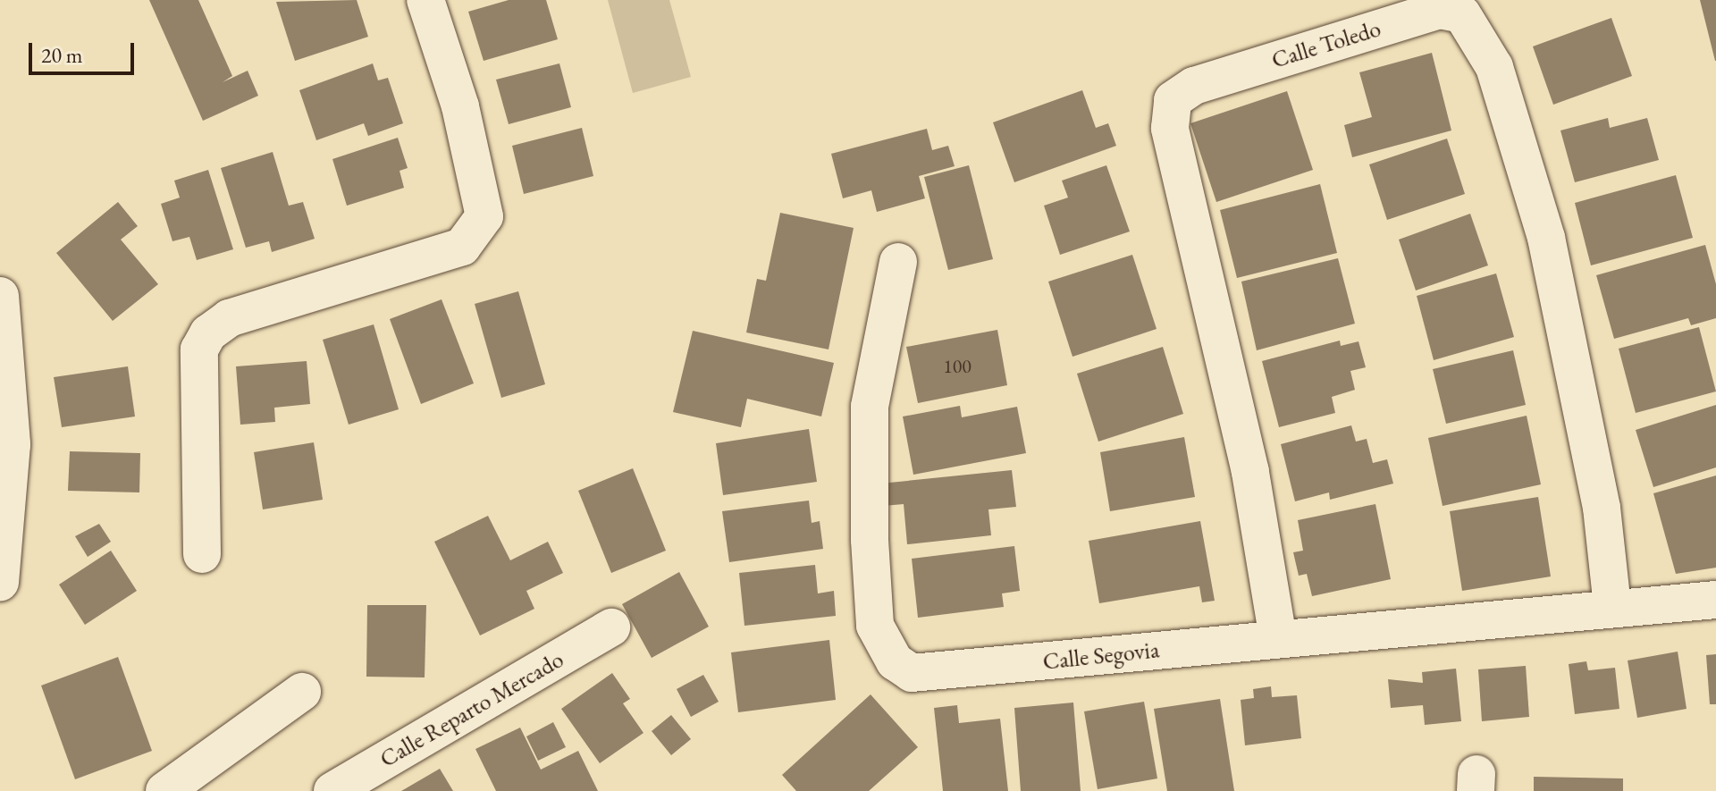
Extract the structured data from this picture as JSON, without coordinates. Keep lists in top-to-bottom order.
{
  "streets": {
    "street": ["Calle Toledo", "Calle Segovia", "Calle Reparto Mercado"]
  },
  "crossings": [
    ["Calle Toledo", "Calle Segovia"]
  ],
  "house_numbers": ["100"],
  "scale_bar": "20 m"
}
